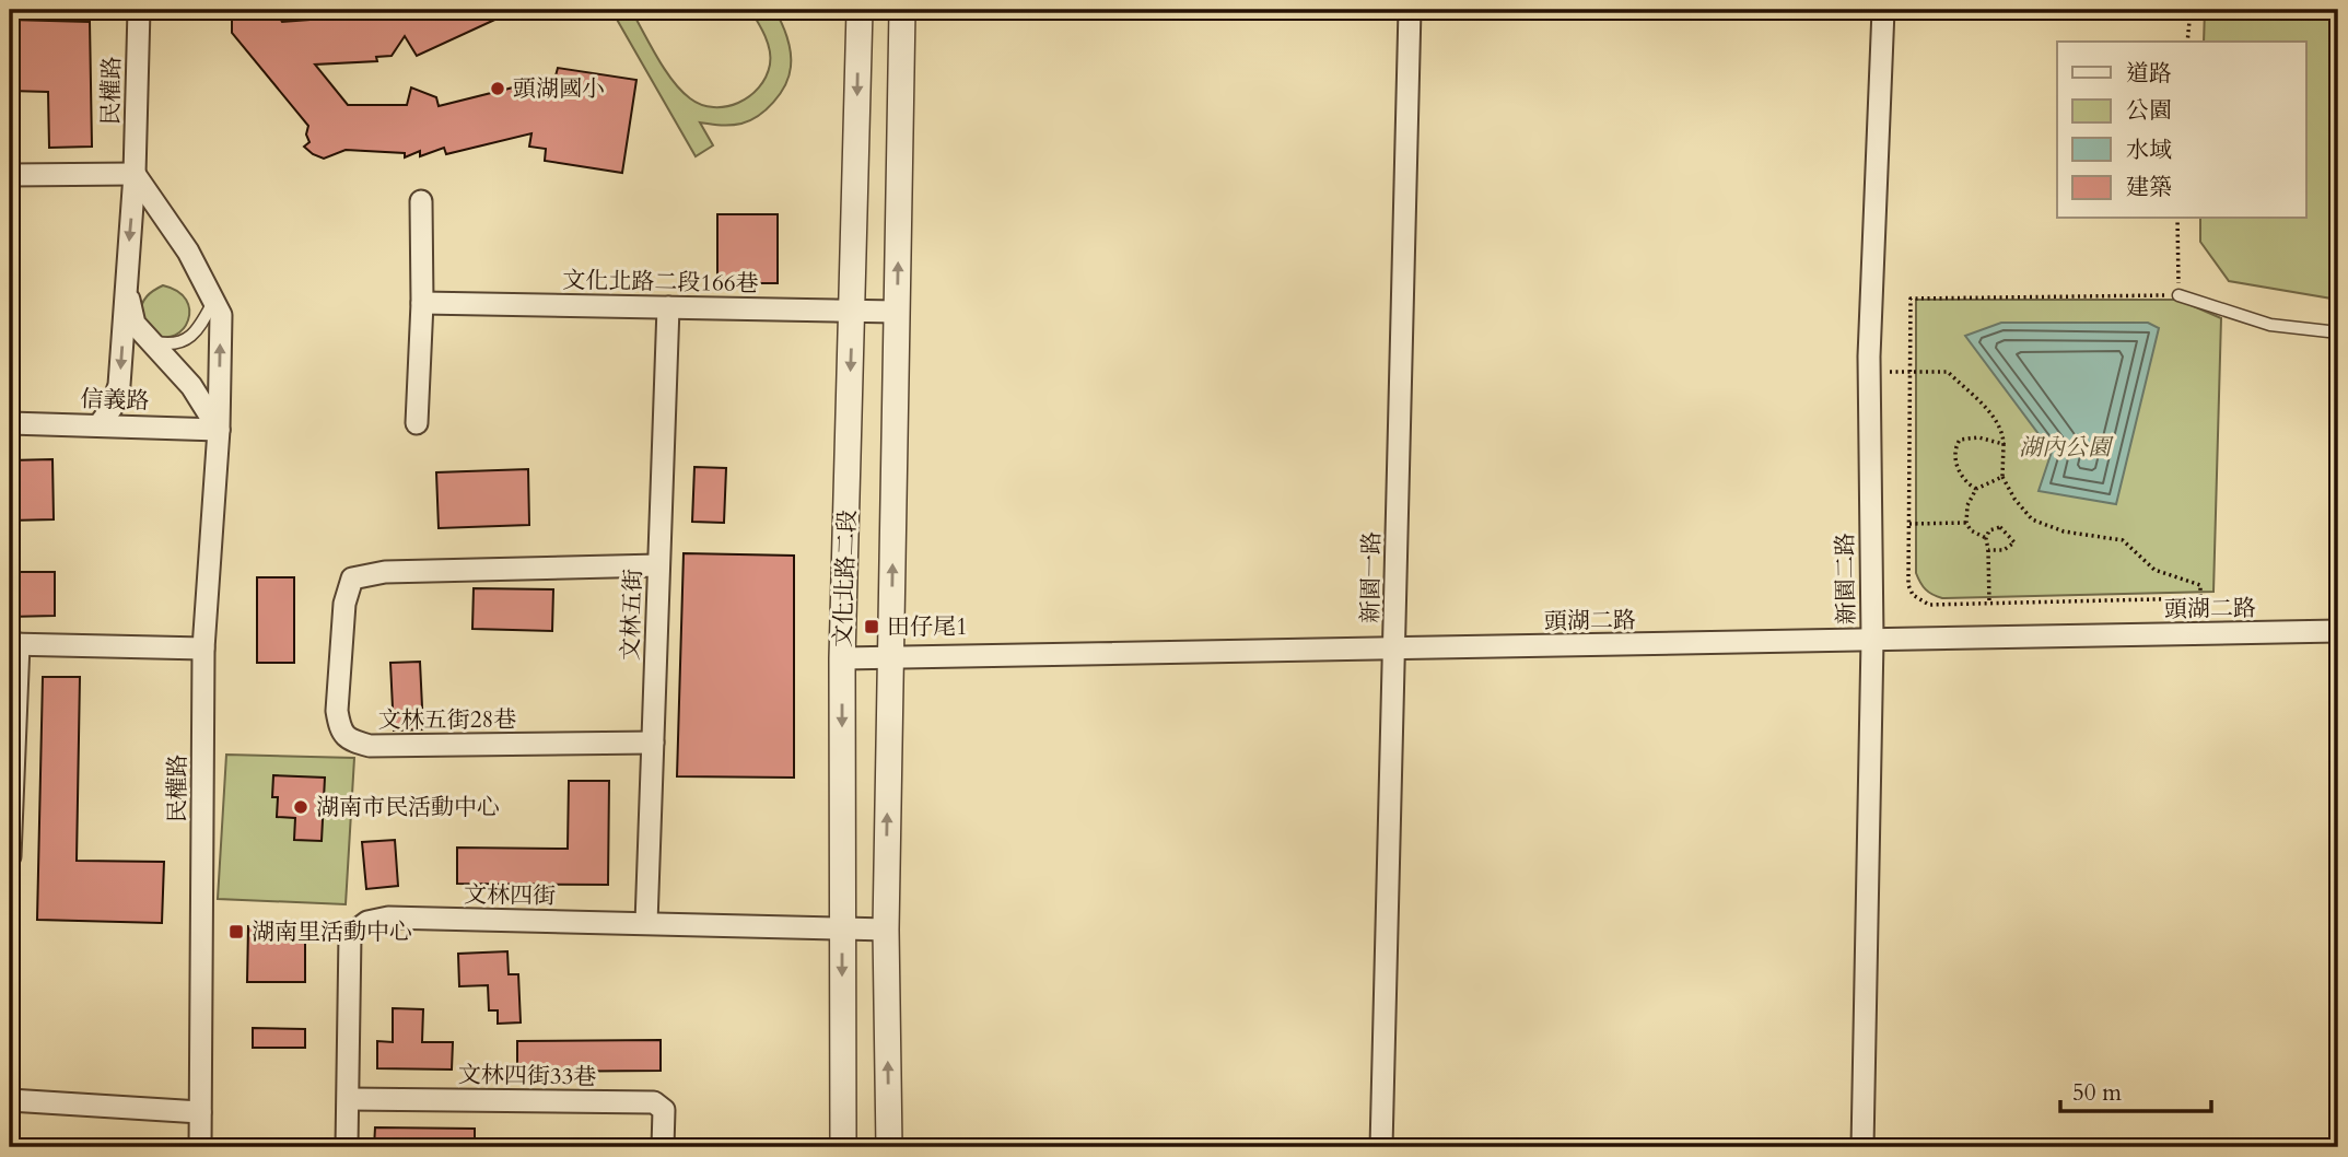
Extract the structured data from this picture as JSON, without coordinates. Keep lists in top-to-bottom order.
{
  "streets": {
    "street": [
      "民權路",
      "文化北路二段166巷",
      "信義路",
      "新園一路",
      "文化北路二段",
      "新園二路",
      "頭湖二路",
      "文林五街",
      "文林五街28巷",
      "文林四街",
      "文林四街33巷"
    ]
  },
  "crossings": [
    ["民權路", "信義路"],
    ["文化北路二段166巷", "文化北路二段"],
    ["文化北路二段166巷", "文林五街"],
    ["新園一路", "頭湖二路"],
    ["文化北路二段", "頭湖二路"],
    ["文化北路二段", "文林四街"],
    ["新園二路", "頭湖二路"],
    ["文林五街", "文林五街28巷"],
    ["文林五街", "文林四街"],
    ["文林四街", "文林四街33巷"]
  ],
  "parks": ["湖內公園"],
  "places": {
    "other": ["頭湖國小", "湖南市民活動中心"],
    "transit": ["田仔尾1", "湖南里活動中心"]
  },
  "legend": [
    "道路",
    "公園",
    "水域",
    "建築"
  ],
  "scale_bar": "50 m"
}
